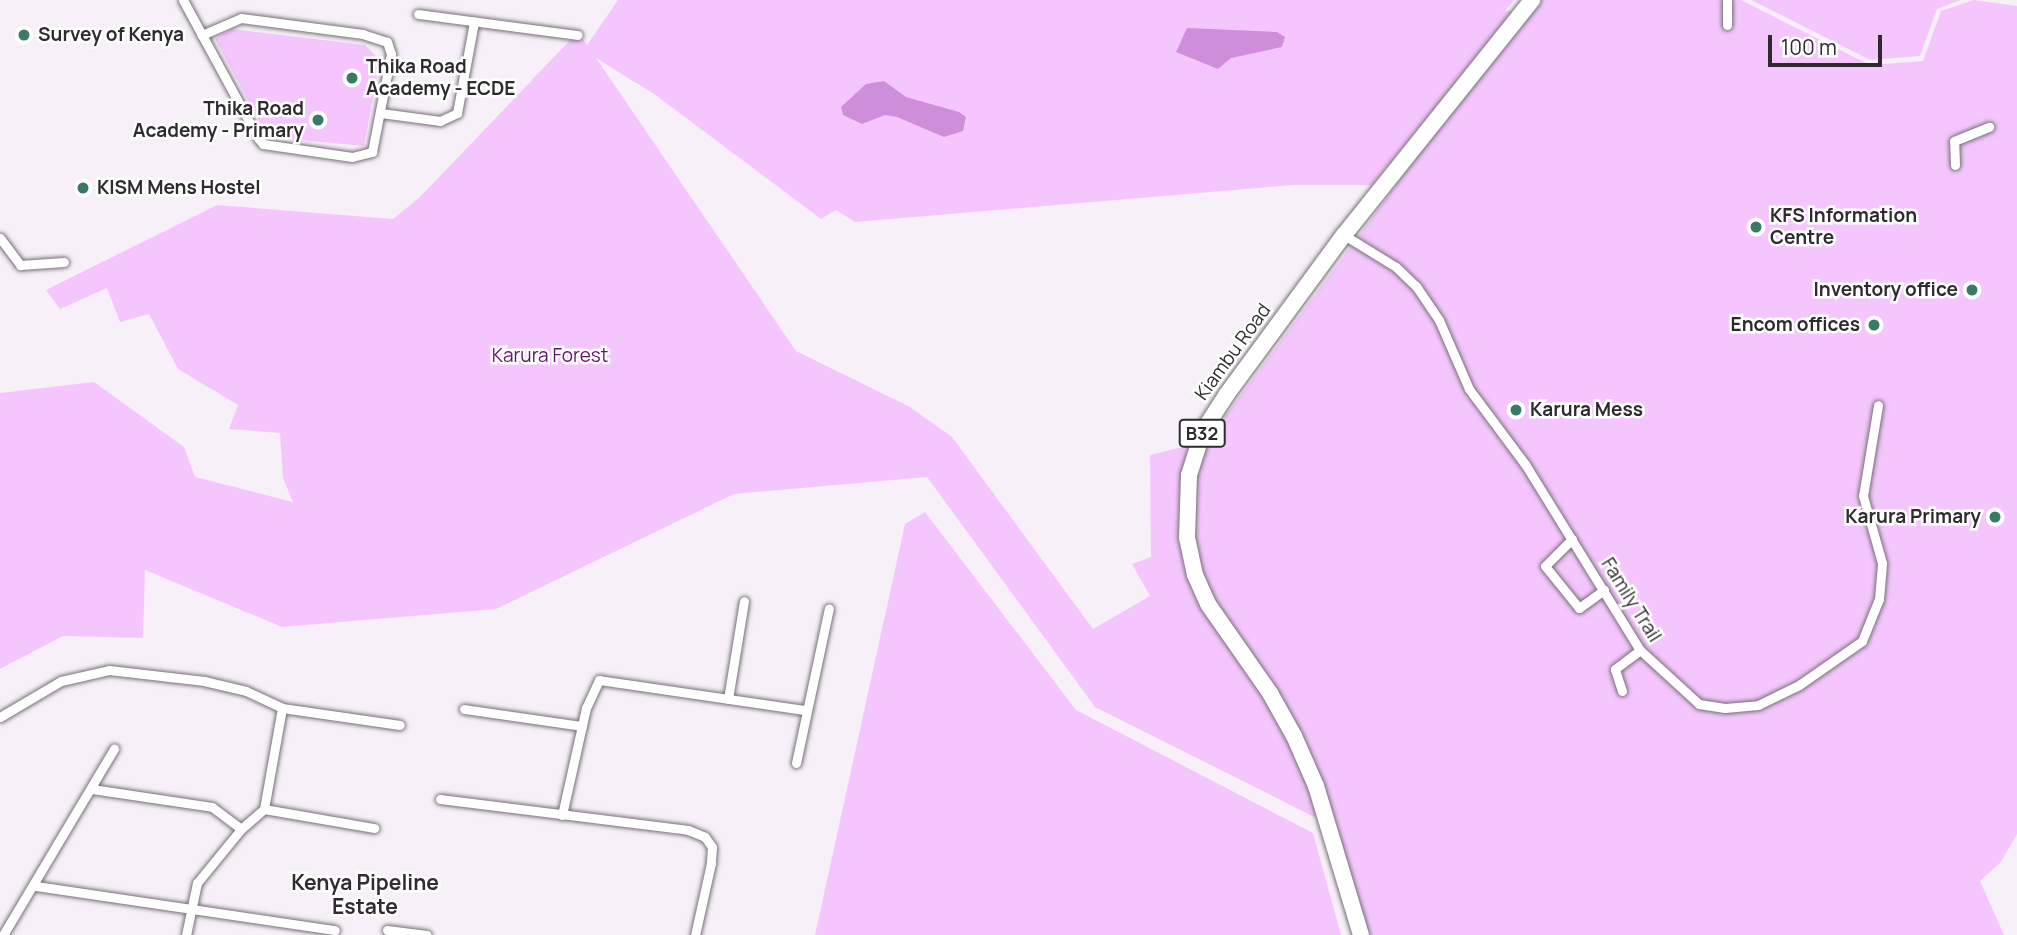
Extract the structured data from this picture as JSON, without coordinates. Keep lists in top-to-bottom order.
{
  "streets": {
    "highway": ["Kiambu Road", "B32"],
    "street": ["Family Trail"]
  },
  "crossings": [
    ["Kiambu Road", "Family Trail"]
  ],
  "districts": ["Kenya Pipeline Estate"],
  "parks": ["Karura Forest"],
  "places": [
    "Survey of Kenya",
    "Thika Road Academy - ECDE",
    "Thika Road Academy - Primary",
    "KISM Mens Hostel",
    "KFS Information Centre",
    "Inventory office",
    "Encom offices",
    "Karura Mess",
    "Karura Primary"
  ],
  "scale_bar": "100 m"
}
